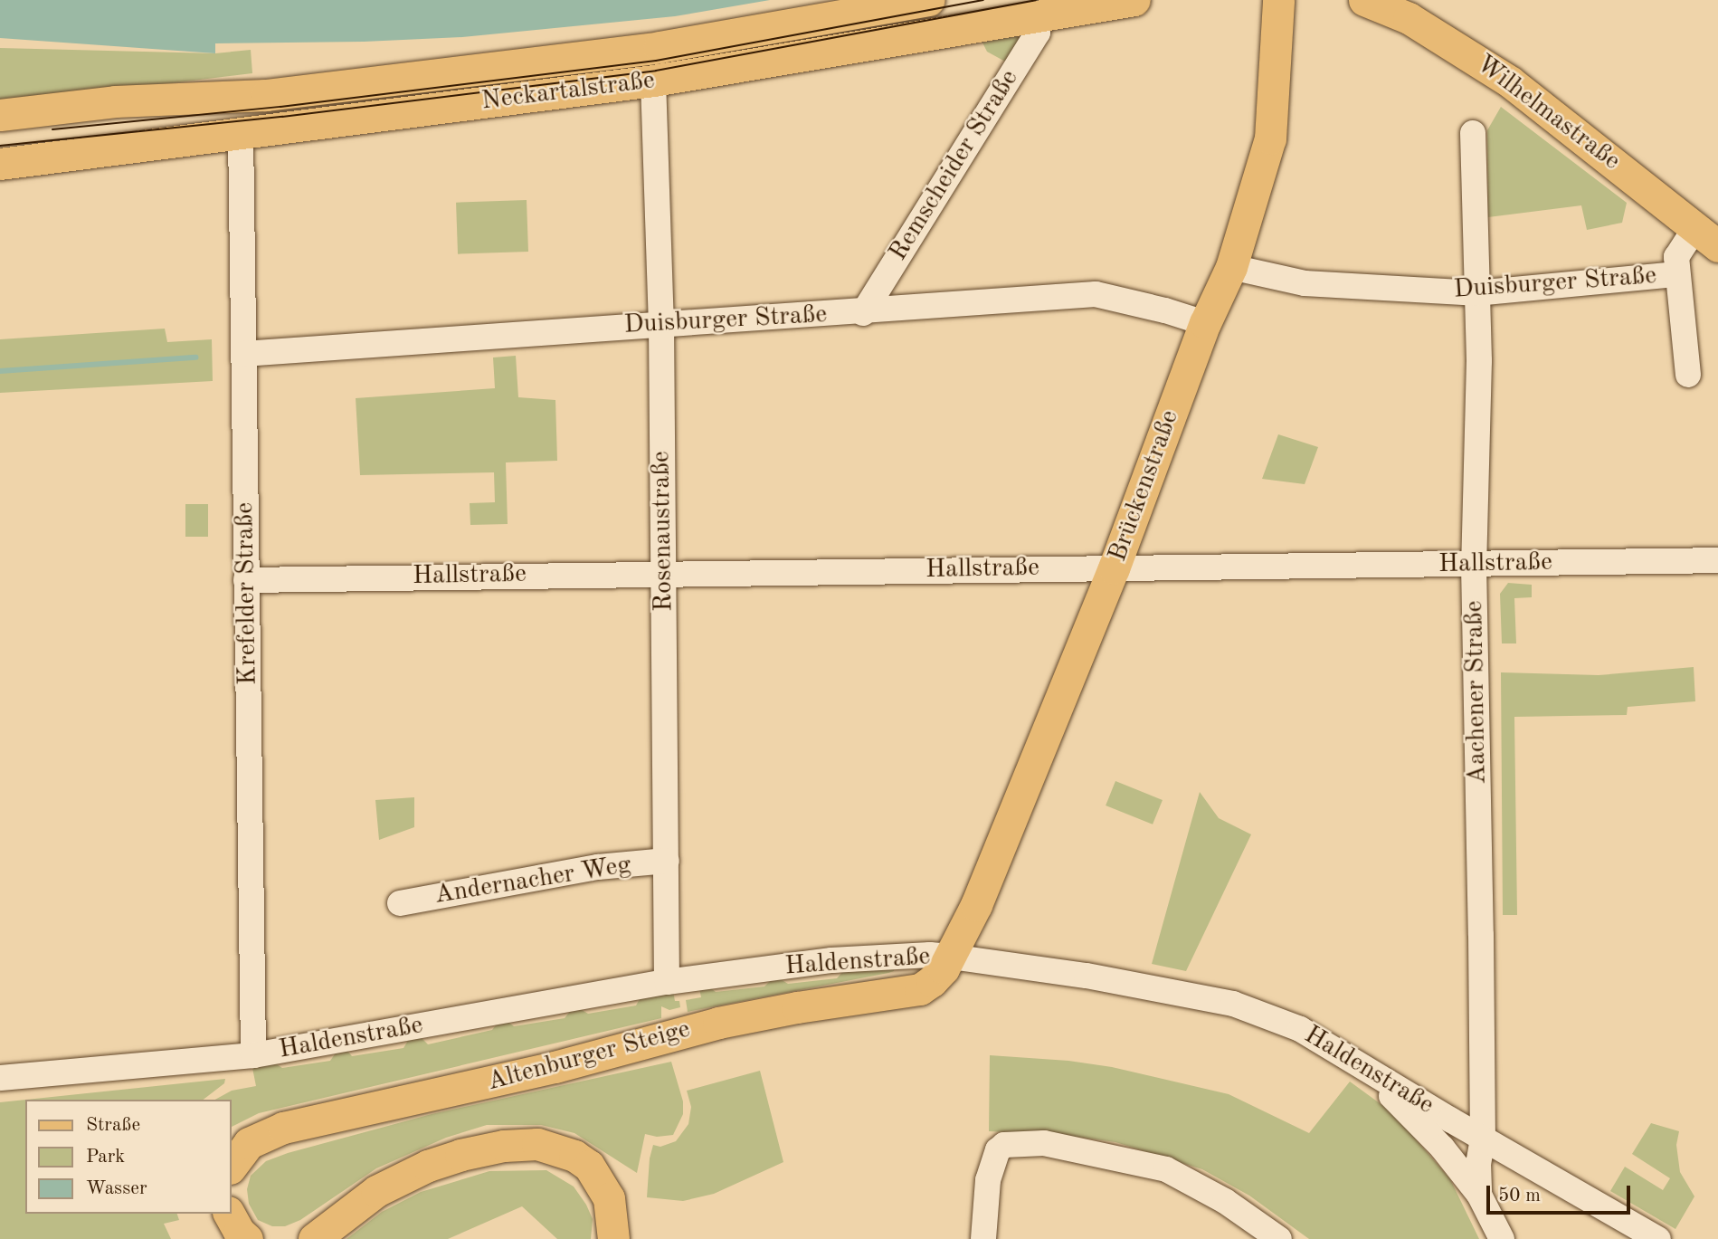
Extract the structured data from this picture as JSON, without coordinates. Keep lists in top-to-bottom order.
{
  "streets": {
    "main road": [
      "Neckartalstraße",
      "Wilhelmastraße",
      "Brückenstraße",
      "Altenburger Steige"
    ],
    "street": [
      "Remscheider Straße",
      "Duisburger Straße",
      "Rosenaustraße",
      "Hallstraße",
      "Krefelder Straße",
      "Aachener Straße",
      "Andernacher Weg",
      "Haldenstraße"
    ]
  },
  "crossings": [
    ["Neckartalstraße", "Remscheider Straße"],
    ["Neckartalstraße", "Rosenaustraße"],
    ["Neckartalstraße", "Krefelder Straße"],
    ["Wilhelmastraße", "Duisburger Straße"],
    ["Remscheider Straße", "Duisburger Straße"],
    ["Duisburger Straße", "Brückenstraße"],
    ["Duisburger Straße", "Rosenaustraße"],
    ["Duisburger Straße", "Krefelder Straße"],
    ["Duisburger Straße", "Aachener Straße"],
    ["Brückenstraße", "Hallstraße"],
    ["Brückenstraße", "Haldenstraße"],
    ["Brückenstraße", "Altenburger Steige"],
    ["Rosenaustraße", "Hallstraße"],
    ["Rosenaustraße", "Andernacher Weg"],
    ["Rosenaustraße", "Haldenstraße"],
    ["Hallstraße", "Krefelder Straße"],
    ["Hallstraße", "Aachener Straße"],
    ["Krefelder Straße", "Haldenstraße"],
    ["Aachener Straße", "Haldenstraße"],
    ["Haldenstraße", "Altenburger Steige"]
  ],
  "legend": ["Straße", "Park", "Wasser"],
  "scale_bar": "50 m"
}
